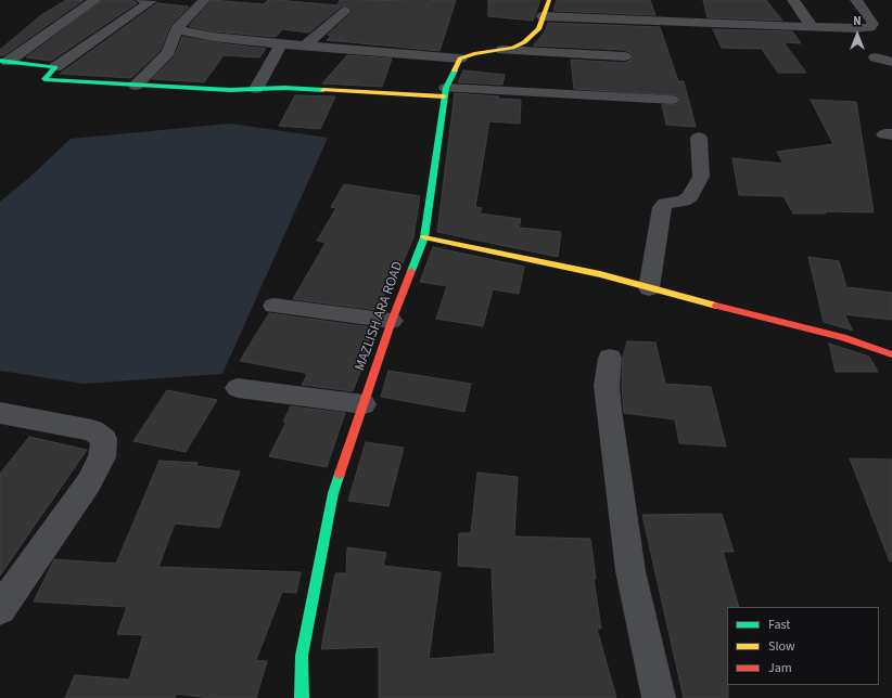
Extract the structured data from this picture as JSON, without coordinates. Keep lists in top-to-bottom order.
{
  "streets": {
    "street": ["MAZLISH ARA ROAD"]
  },
  "legend": ["Fast", "Slow", "Jam"],
  "north": "top"
}
